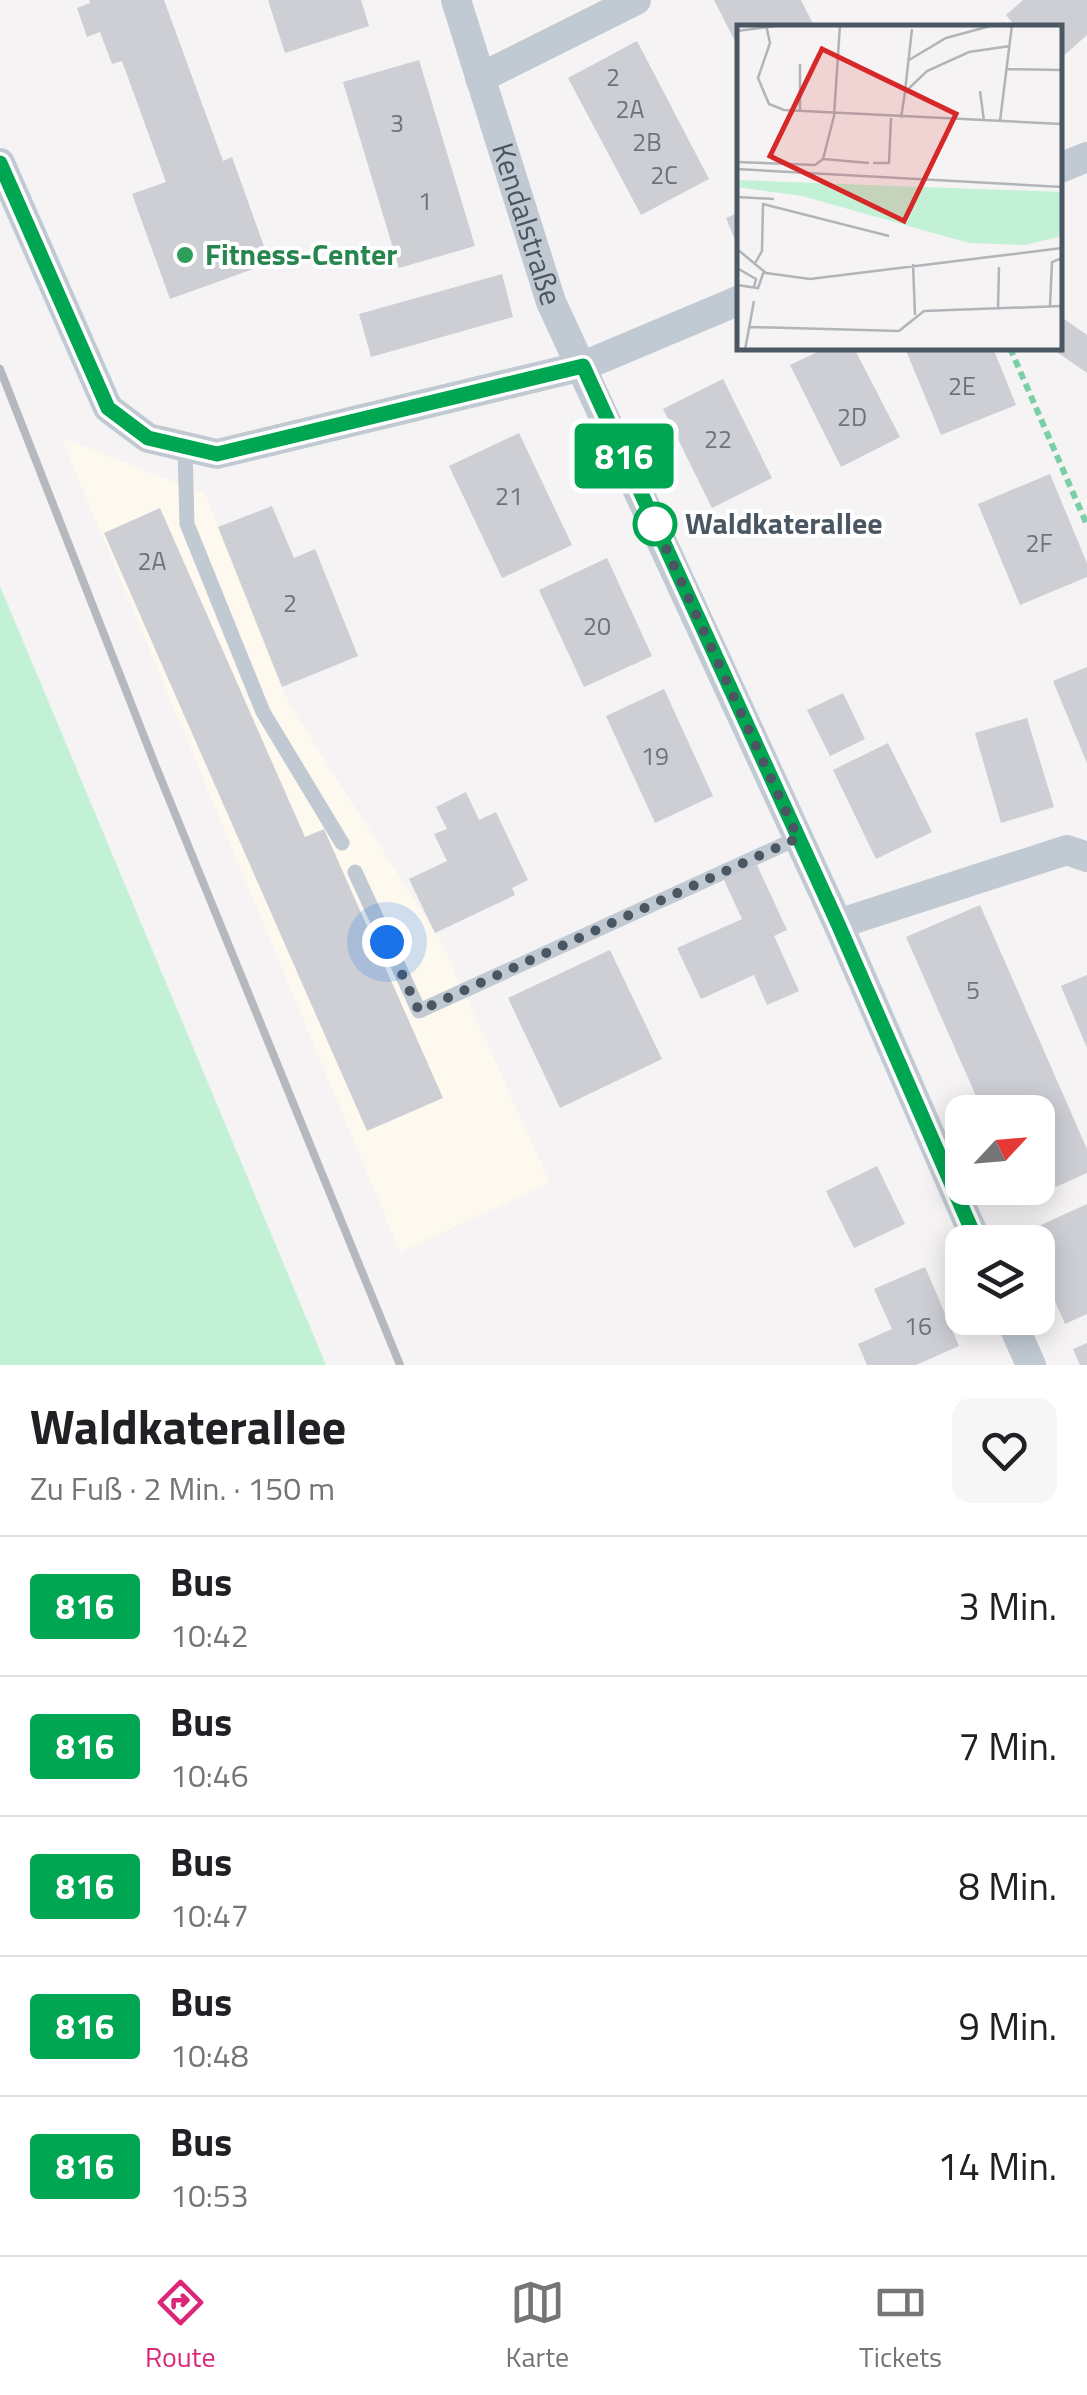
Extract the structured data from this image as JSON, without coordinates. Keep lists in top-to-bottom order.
{
  "streets": {
    "street": ["Kendalstraße"]
  },
  "places": ["Fitness-Center", "Waldkaterallee"],
  "lines": ["bus line 816"],
  "house_numbers": [
    "2",
    "2A",
    "3",
    "2B",
    "2C",
    "1",
    "2E",
    "2D",
    "22",
    "21",
    "2F",
    "2A",
    "2",
    "20",
    "19",
    "5",
    "16"
  ],
  "north": "top right",
  "page": {
    "on_map": "816",
    "heading": ["Waldkaterallee", "Zu Fuß · 2 Min. · 150 m"],
    "list": [
      {
        "mark": "816",
        "name": "Bus",
        "note": "10:42",
        "value": "3 Min."
      },
      {
        "mark": "816",
        "name": "Bus",
        "note": "10:46",
        "value": "7 Min."
      },
      {
        "mark": "816",
        "name": "Bus",
        "note": "10:47",
        "value": "8 Min."
      },
      {
        "mark": "816",
        "name": "Bus",
        "note": "10:48",
        "value": "9 Min."
      },
      {
        "mark": "816",
        "name": "Bus",
        "note": "10:53",
        "value": "14 Min."
      }
    ],
    "tabs": ["Route", "Karte", "Tickets"]
  }
}
